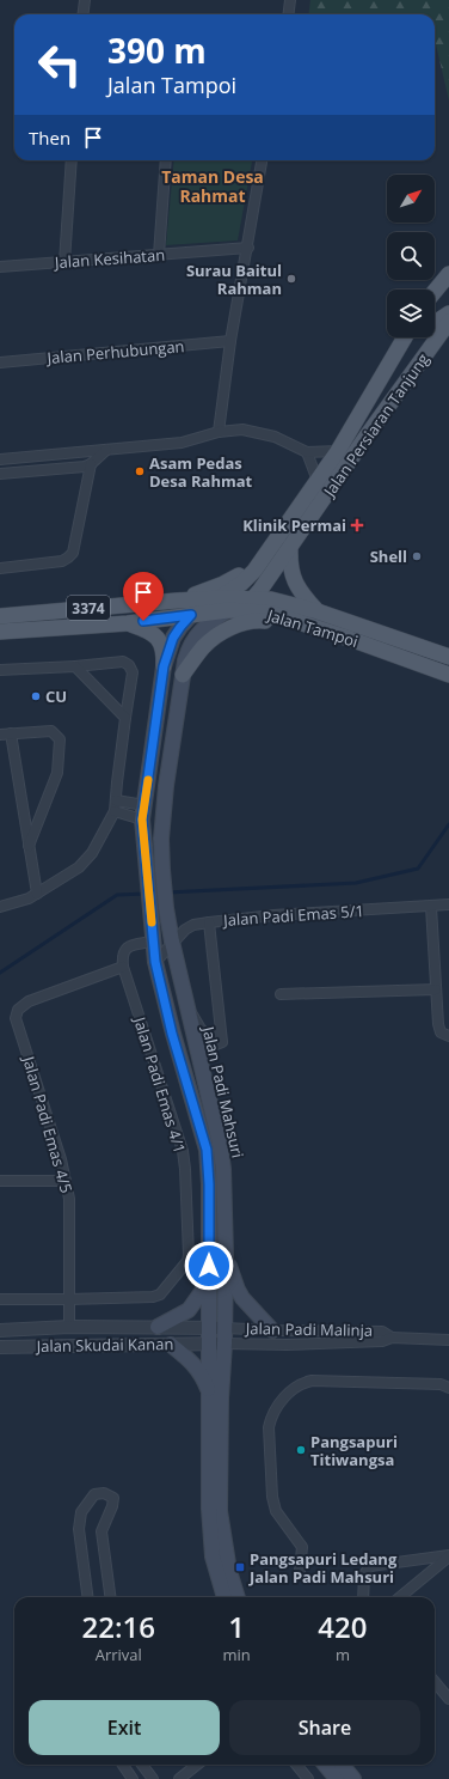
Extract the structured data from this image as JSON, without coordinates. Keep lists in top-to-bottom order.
{
  "streets": {
    "main road": [
      "Jalan Persiaran Tanjung",
      "3374",
      "Jalan Tampoi",
      "Jalan Padi Mahsuri"
    ],
    "street": [
      "Jalan Kesihatan",
      "Jalan Perhubungan",
      "Jalan Padi Emas 5/1",
      "Jalan Padi Emas 4/1",
      "Jalan Padi Emas 4/5",
      "Jalan Padi Malinja",
      "Jalan Skudai Kanan"
    ]
  },
  "crossings": [
    ["Jalan Persiaran Tanjung", "3374"],
    ["Jalan Persiaran Tanjung", "Jalan Tampoi"],
    ["Jalan Persiaran Tanjung", "Jalan Padi Mahsuri"],
    ["3374", "Jalan Padi Mahsuri"],
    ["Jalan Tampoi", "Jalan Padi Mahsuri"],
    ["Jalan Padi Emas 5/1", "Jalan Padi Mahsuri"],
    ["Jalan Padi Emas 4/1", "Jalan Padi Emas 4/5"],
    ["Jalan Padi Mahsuri", "Jalan Padi Malinja"],
    ["Jalan Padi Mahsuri", "Jalan Skudai Kanan"],
    ["Jalan Padi Emas 4/5", "Jalan Skudai Kanan"],
    ["Jalan Padi Malinja", "Jalan Skudai Kanan"]
  ],
  "districts": ["Taman Desa Rahmat"],
  "places": {
    "other": [
      "Surau Baitul Rahman",
      "Asam Pedas Desa Rahmat",
      "Shell",
      "CU",
      "Pangsapuri Titiwangsa"
    ],
    "health": ["Klinik Permai"],
    "transit": ["Pangsapuri Ledang Jalan Padi Mahsuri"]
  },
  "north": "top right",
  "page": {
    "turn": ["390 m", "Jalan Tampoi"],
    "then": "Then",
    "eta": [
      "22:16",
      "Arrival",
      "1",
      "min",
      "420",
      "m"
    ],
    "buttons": ["Exit", "Share"]
  }
}
